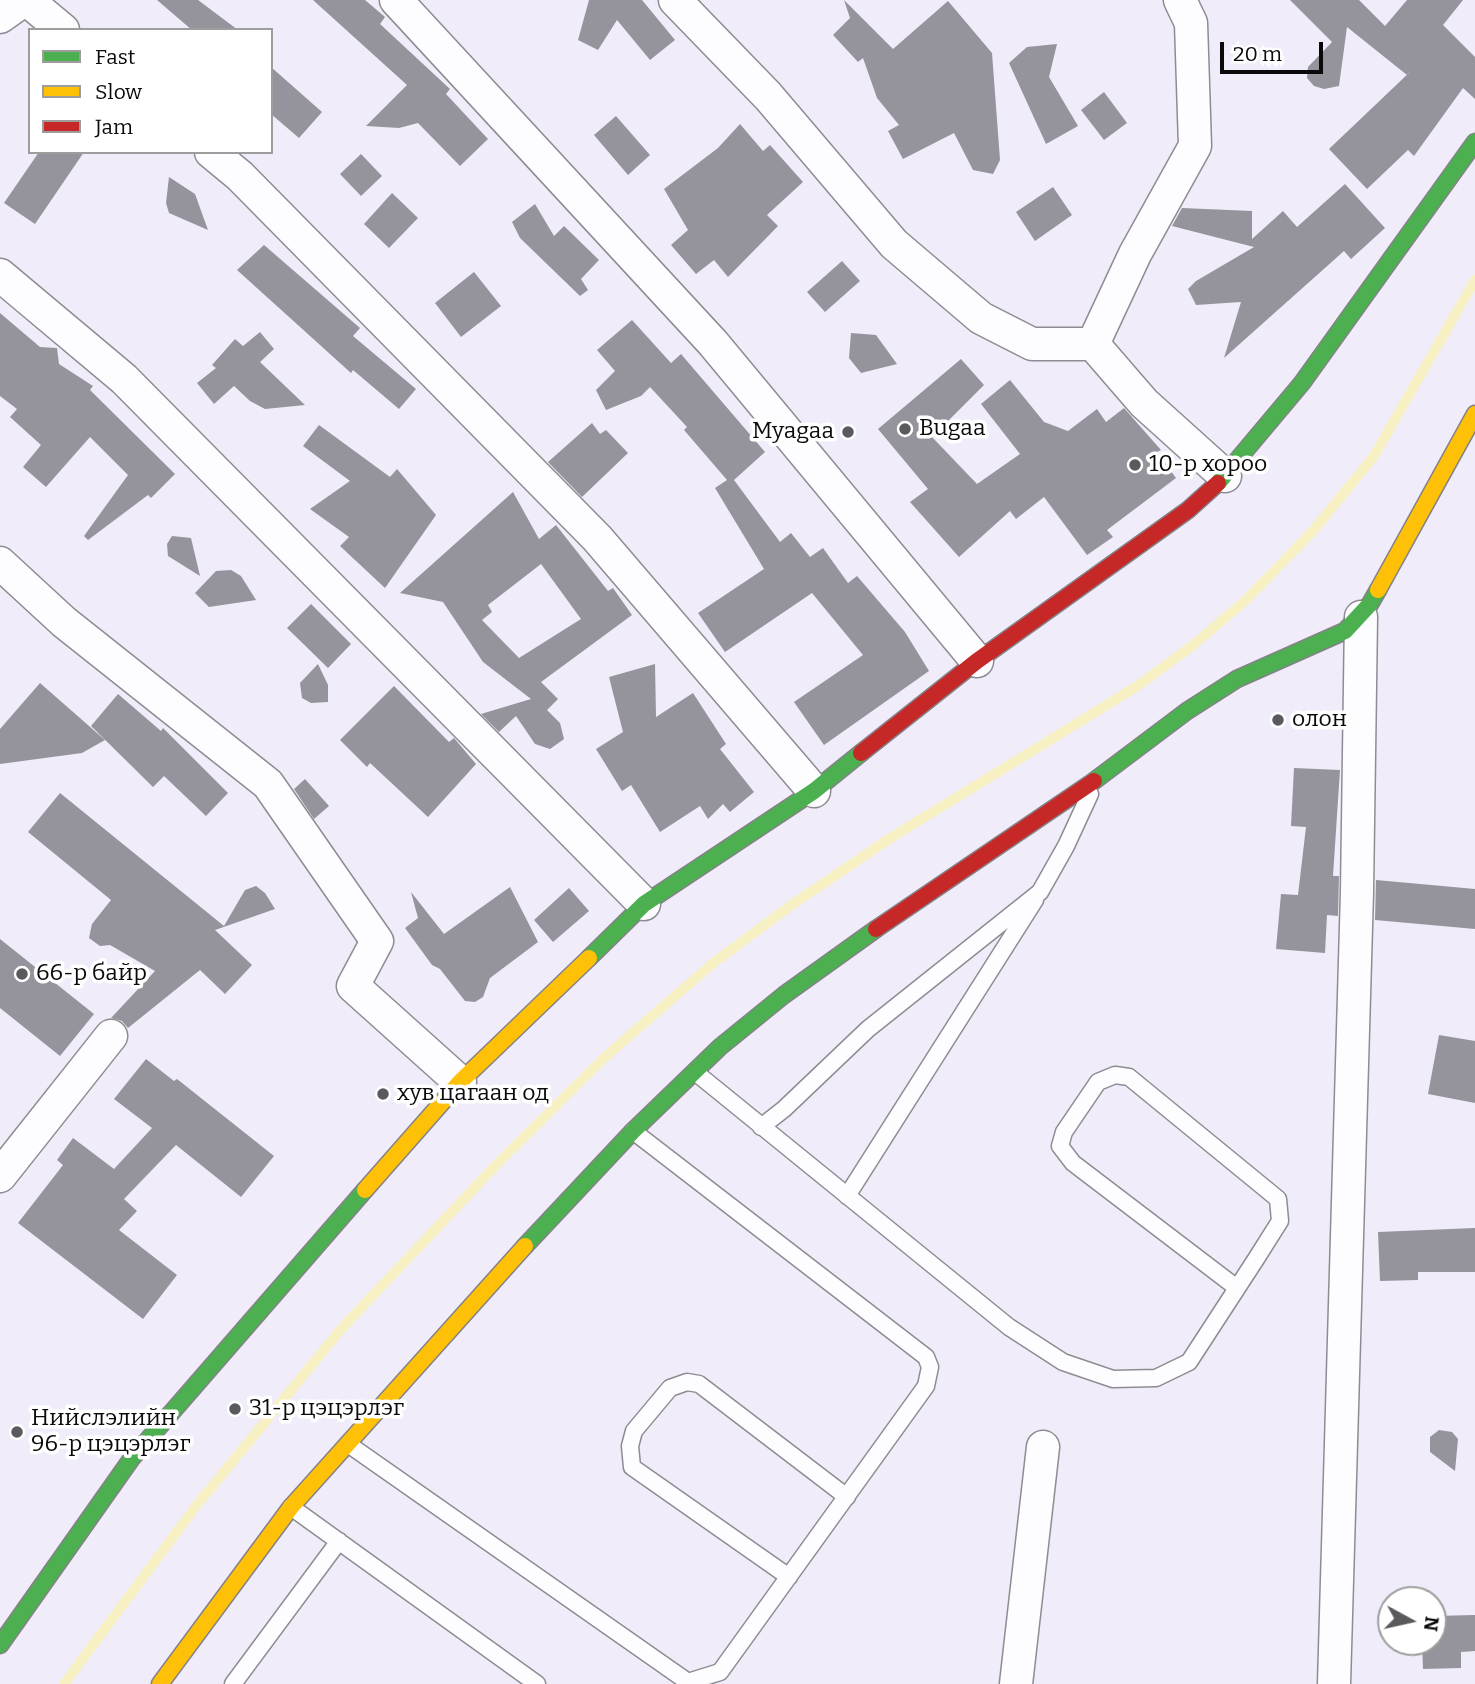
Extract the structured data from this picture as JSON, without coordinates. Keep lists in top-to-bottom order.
{
  "places": [
    "Bugaa",
    "Myagaa",
    "10-р хороо",
    "олон",
    "66-р байр",
    "хув цагаан од",
    "31-р цэцэрлэг",
    "Нийслэлийн 96-р цэцэрлэг"
  ],
  "legend": ["Fast", "Slow", "Jam"],
  "scale_bar": "20 m",
  "north": "right"
}
